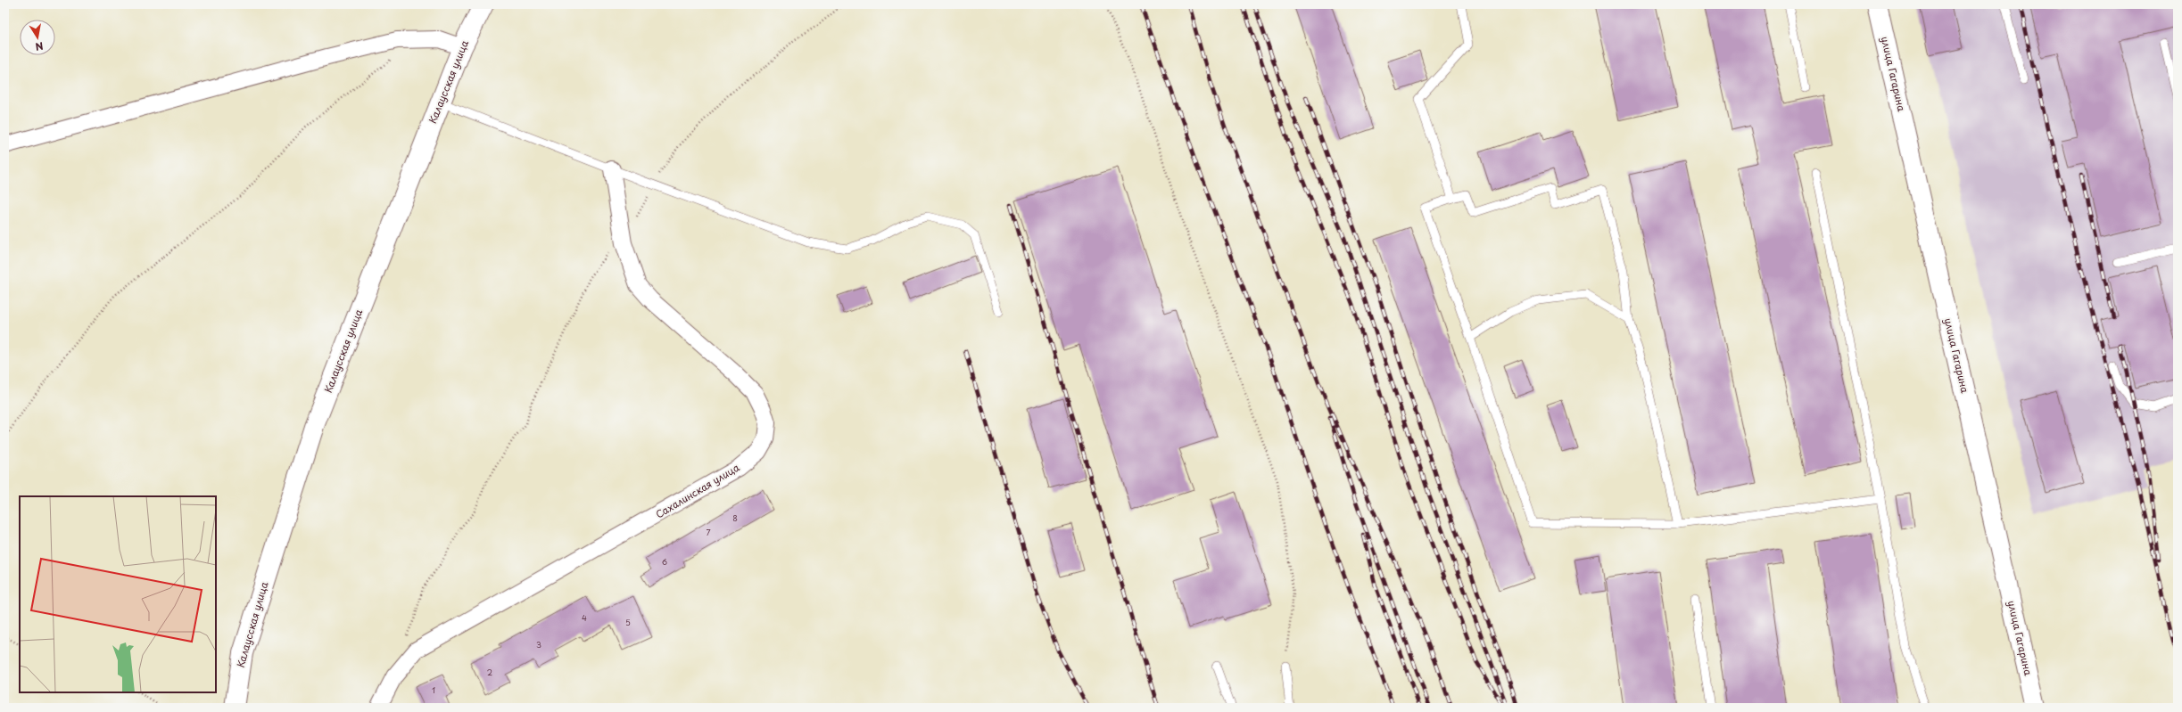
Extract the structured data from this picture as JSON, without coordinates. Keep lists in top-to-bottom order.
{
  "streets": {
    "street": ["улица Гагарина", "Калаусская улица", "Сахалинская улица"]
  },
  "house_numbers": [
    "8",
    "7",
    "6",
    "4",
    "5",
    "3",
    "2",
    "1"
  ],
  "north": "bottom"
}
